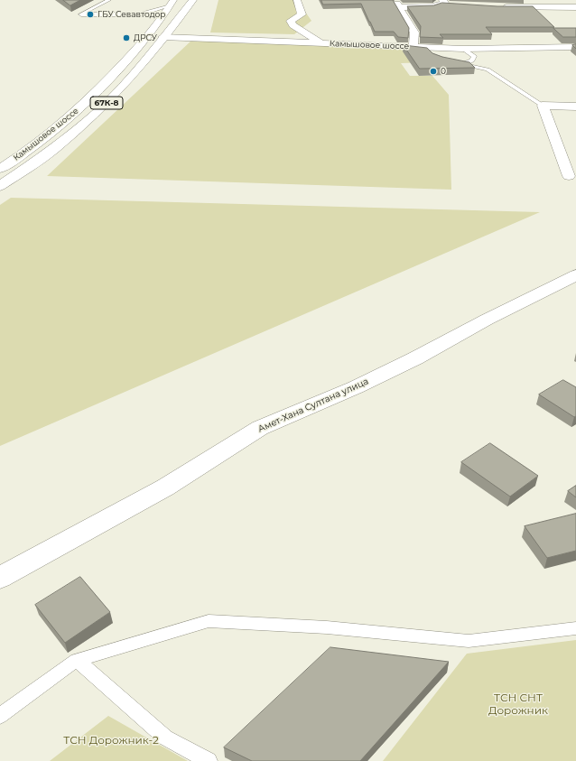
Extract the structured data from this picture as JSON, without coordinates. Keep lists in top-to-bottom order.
{
  "streets": {
    "street": ["Камышовое шоссе", "67К-8", "Амет-Хана Султана улица"]
  },
  "parks": ["ТСН СНТ Дорожник", "ТСН Дорожник-2"],
  "places": ["ГБУ Севавтодор", "ДРСУ", "0"]
}
